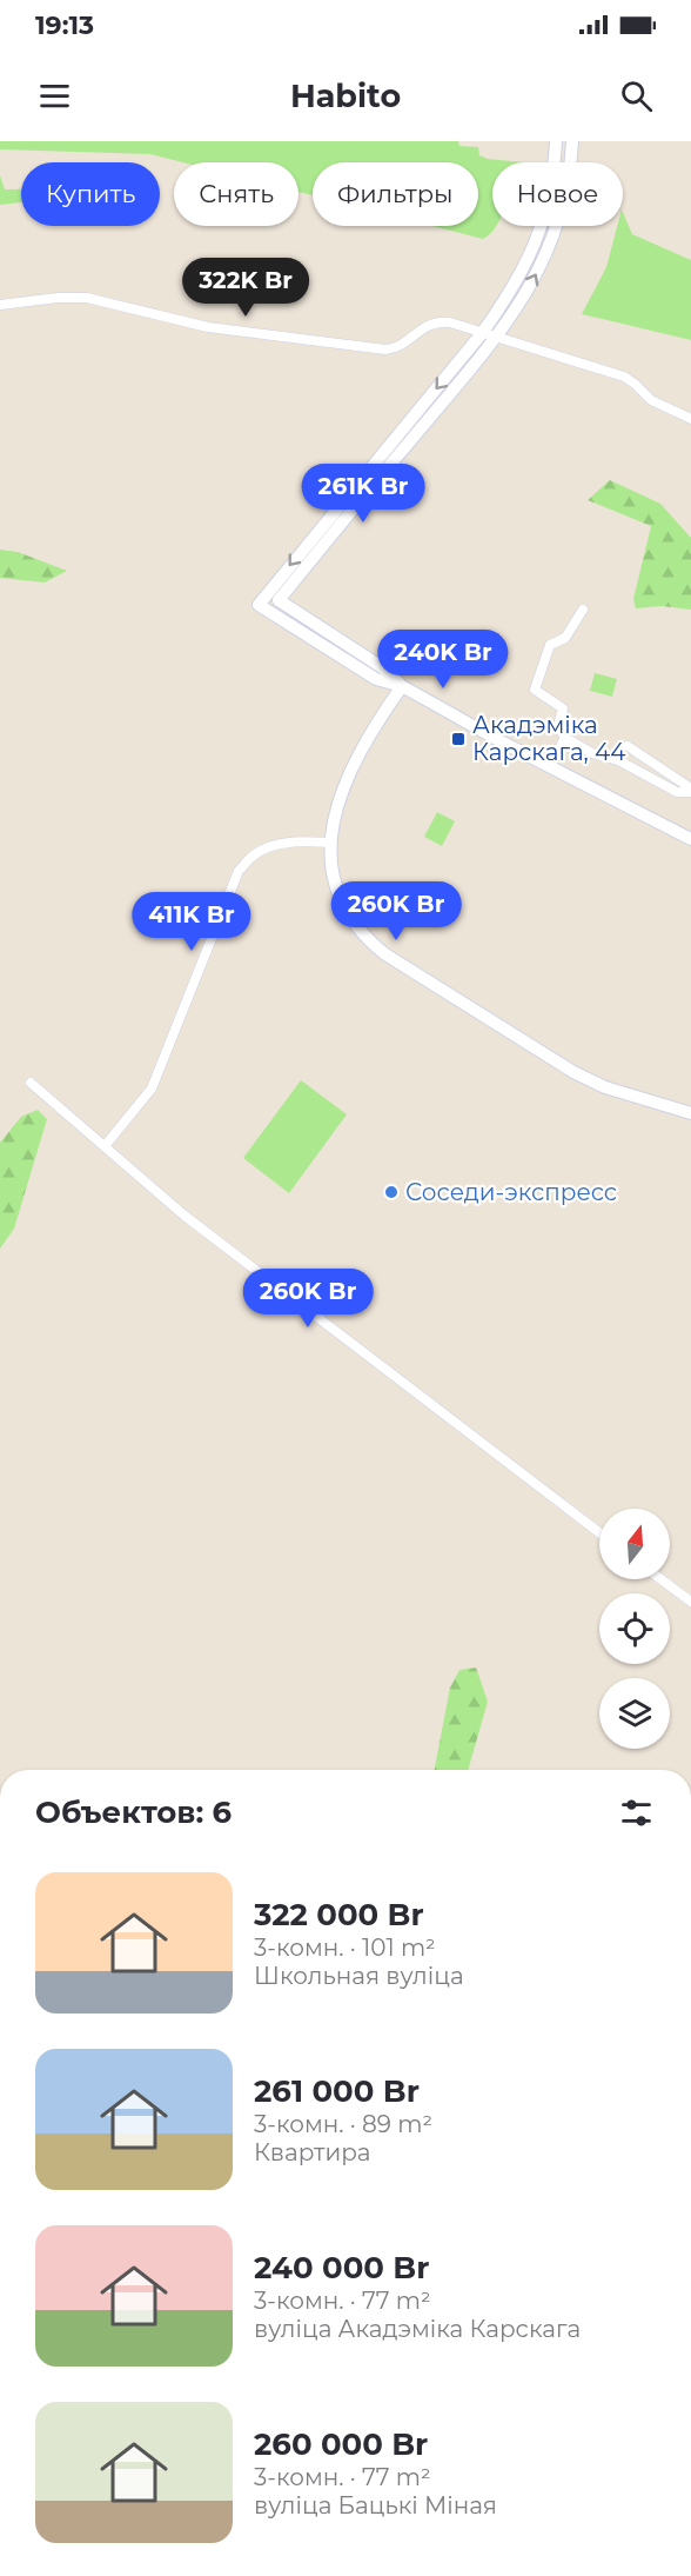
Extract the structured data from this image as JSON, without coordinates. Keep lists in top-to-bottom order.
{
  "places": {
    "transit": ["Акадэміка Карскага, 44"],
    "other": ["Соседи-экспресс"]
  },
  "north": "top",
  "page": {
    "status": "19:13",
    "header": "Habito",
    "chip": [
      "Купить",
      "Снять",
      "Фильтры",
      "Новое"
    ],
    "price": [
      "322K Br",
      "261K Br",
      "240K Br",
      "260K Br",
      "411K Br",
      "260K Br"
    ],
    "heading": "Объектов: 6",
    "list": [
      {
        "name": "322 000 Br",
        "note": "3-комн. · 101 m² · Школьная вуліца"
      },
      {
        "name": "261 000 Br",
        "note": "3-комн. · 89 m² · Квартира"
      },
      {
        "name": "240 000 Br",
        "note": "3-комн. · 77 m² · вуліца Акадэміка Карскага"
      },
      {
        "name": "260 000 Br",
        "note": "3-комн. · 77 m² · вуліца Бацькі Міная"
      }
    ]
  }
}
